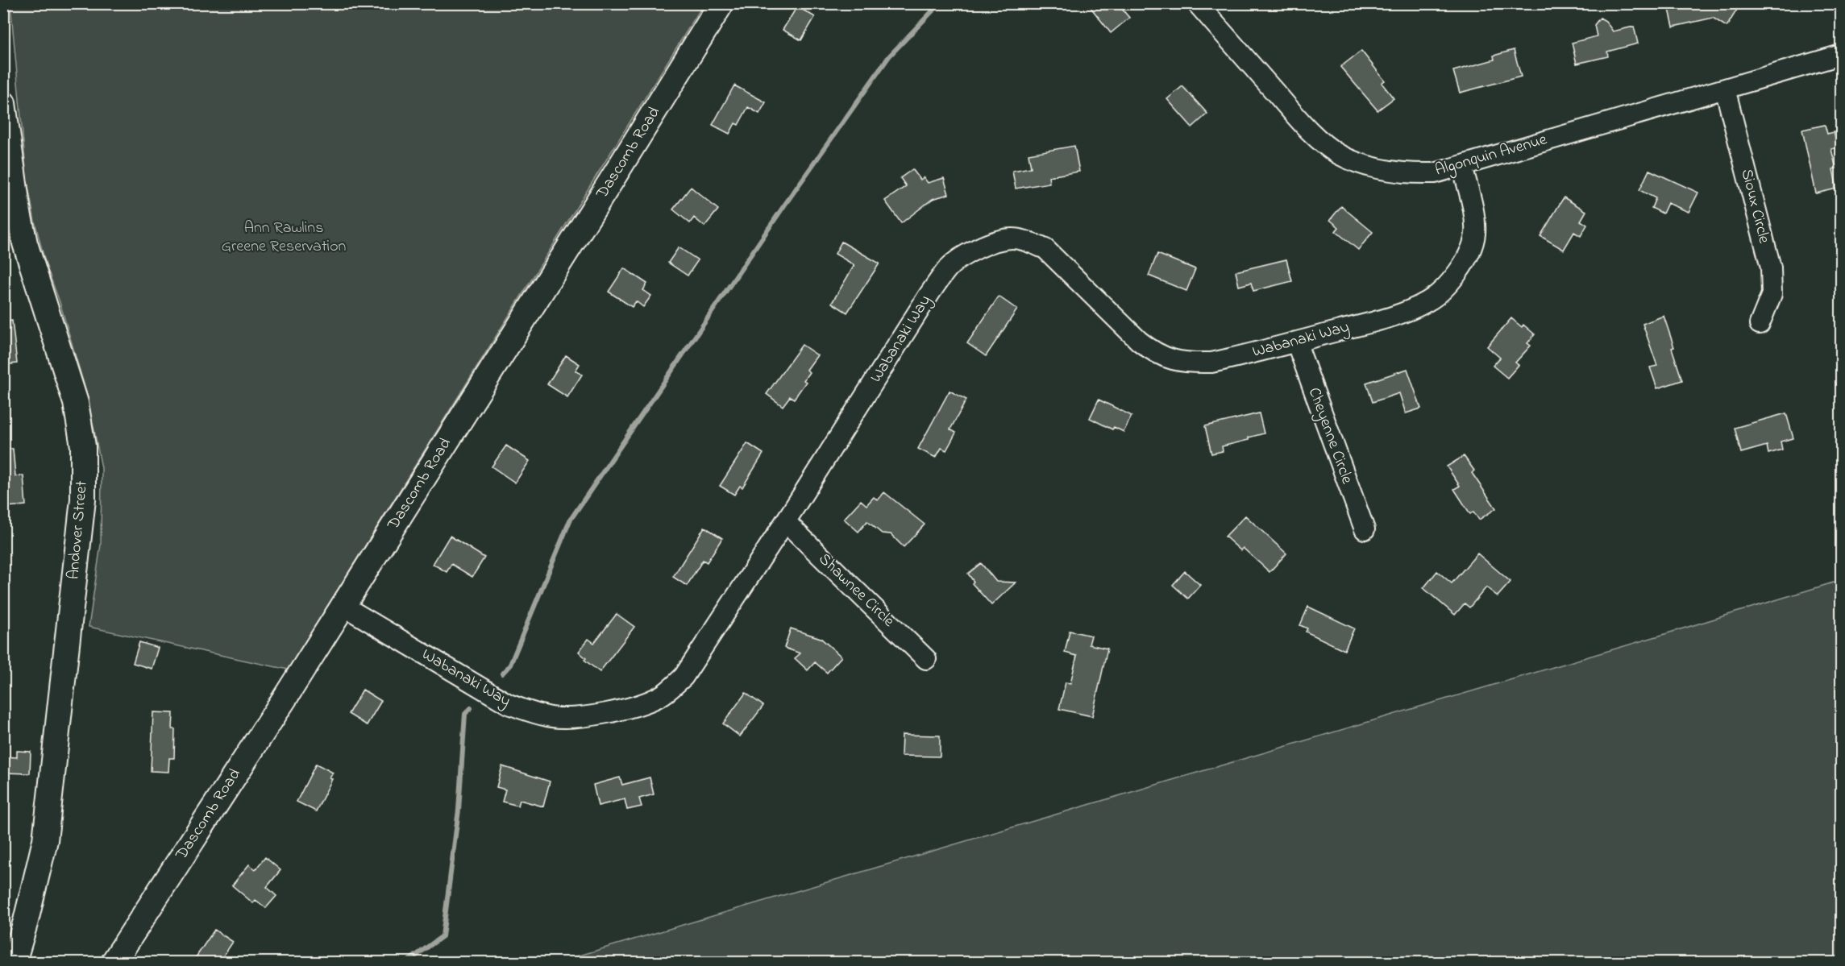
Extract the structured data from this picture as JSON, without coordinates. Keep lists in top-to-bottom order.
{
  "streets": {
    "main road": ["Dascomb Road", "Andover Street"],
    "street": [
      "Algonquin Avenue",
      "Sioux Circle",
      "Wabanaki Way",
      "Cheyenne Circle",
      "Shawnee Circle"
    ]
  },
  "crossings": [
    ["Dascomb Road", "Wabanaki Way"],
    ["Algonquin Avenue", "Sioux Circle"],
    ["Algonquin Avenue", "Wabanaki Way"],
    ["Wabanaki Way", "Cheyenne Circle"],
    ["Wabanaki Way", "Shawnee Circle"]
  ],
  "parks": ["Ann Rawlins Greene Reservation"]
}
